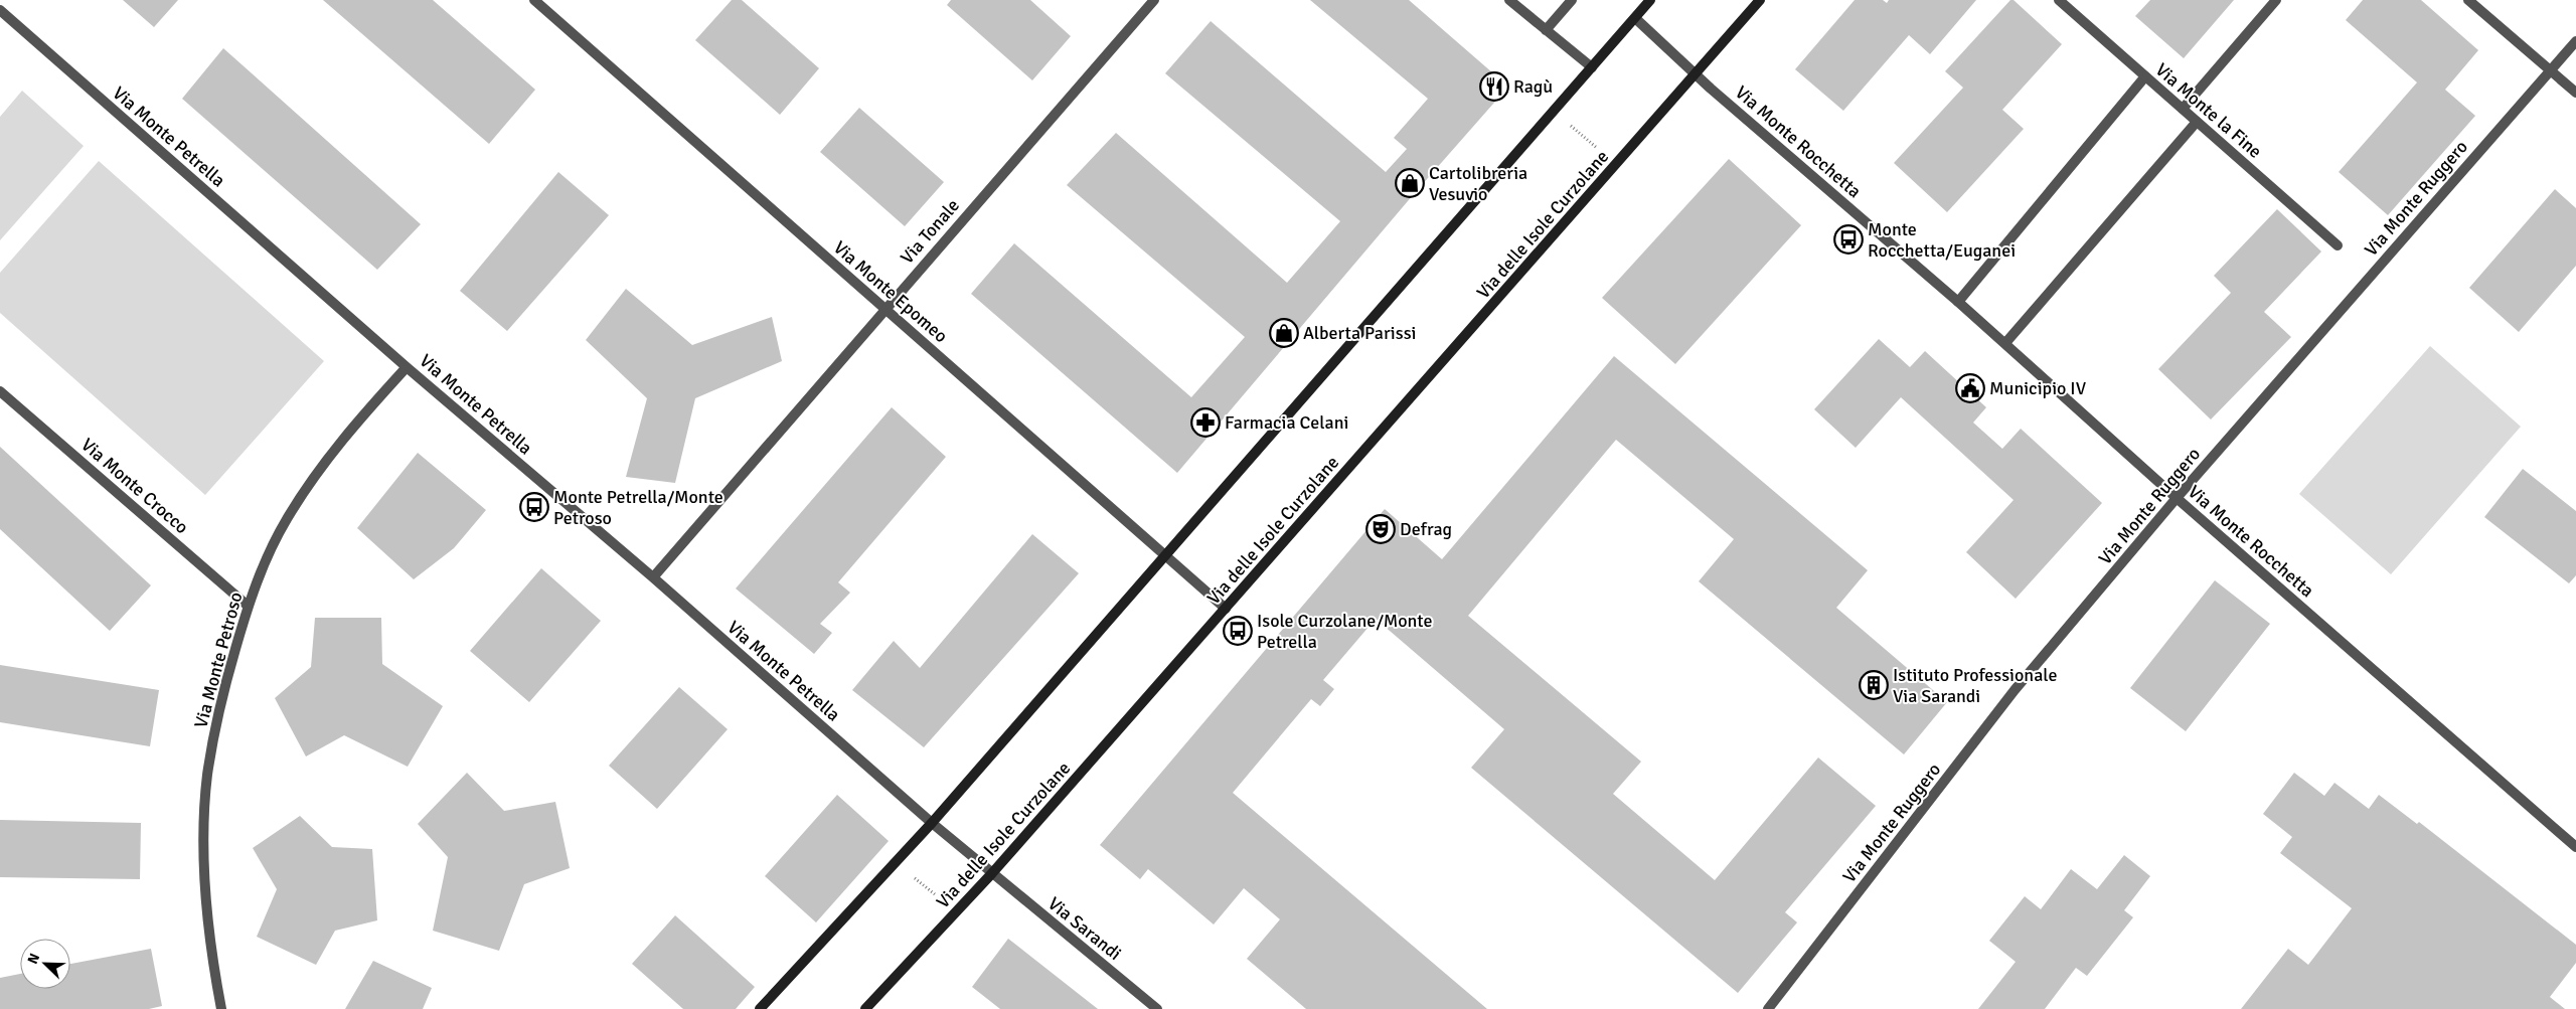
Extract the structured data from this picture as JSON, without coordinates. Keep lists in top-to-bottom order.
{
  "streets": {
    "street": [
      "Via Monte la Fine",
      "Via Monte Petrella",
      "Via Monte Rocchetta",
      "Via Monte Ruggero",
      "Via delle Isole Curzolane",
      "Via Tonale",
      "Via Monte Epomeo",
      "Via Monte Crocco",
      "Via Monte Petroso",
      "Via Sarandi"
    ]
  },
  "crossings": [
    ["Via Monte Petrella", "Via delle Isole Curzolane"],
    ["Via Monte Petrella", "Via Tonale"],
    ["Via Monte Petrella", "Via Monte Petroso"],
    ["Via Monte Petrella", "Via Sarandi"],
    ["Via Monte Rocchetta", "Via Monte Ruggero"],
    ["Via Monte Rocchetta", "Via delle Isole Curzolane"],
    ["Via delle Isole Curzolane", "Via Monte Epomeo"],
    ["Via delle Isole Curzolane", "Via Sarandi"],
    ["Via Tonale", "Via Monte Epomeo"],
    ["Via Monte Crocco", "Via Monte Petroso"]
  ],
  "places": {
    "restaurant": ["Ragù"],
    "shop": ["Cartolibreria Vesuvio", "Alberta Parissi"],
    "bus stop": ["Monte Rocchetta/Euganei", "Monte Petrella/Monte Petroso", "Isole Curzolane/Monte Petrella"],
    "public building": ["Municipio IV"],
    "pharmacy": ["Farmacia Celani"],
    "theatre": ["Defrag"],
    "building": ["Istituto Professionale Via Sarandi"]
  },
  "north": "top left"
}
